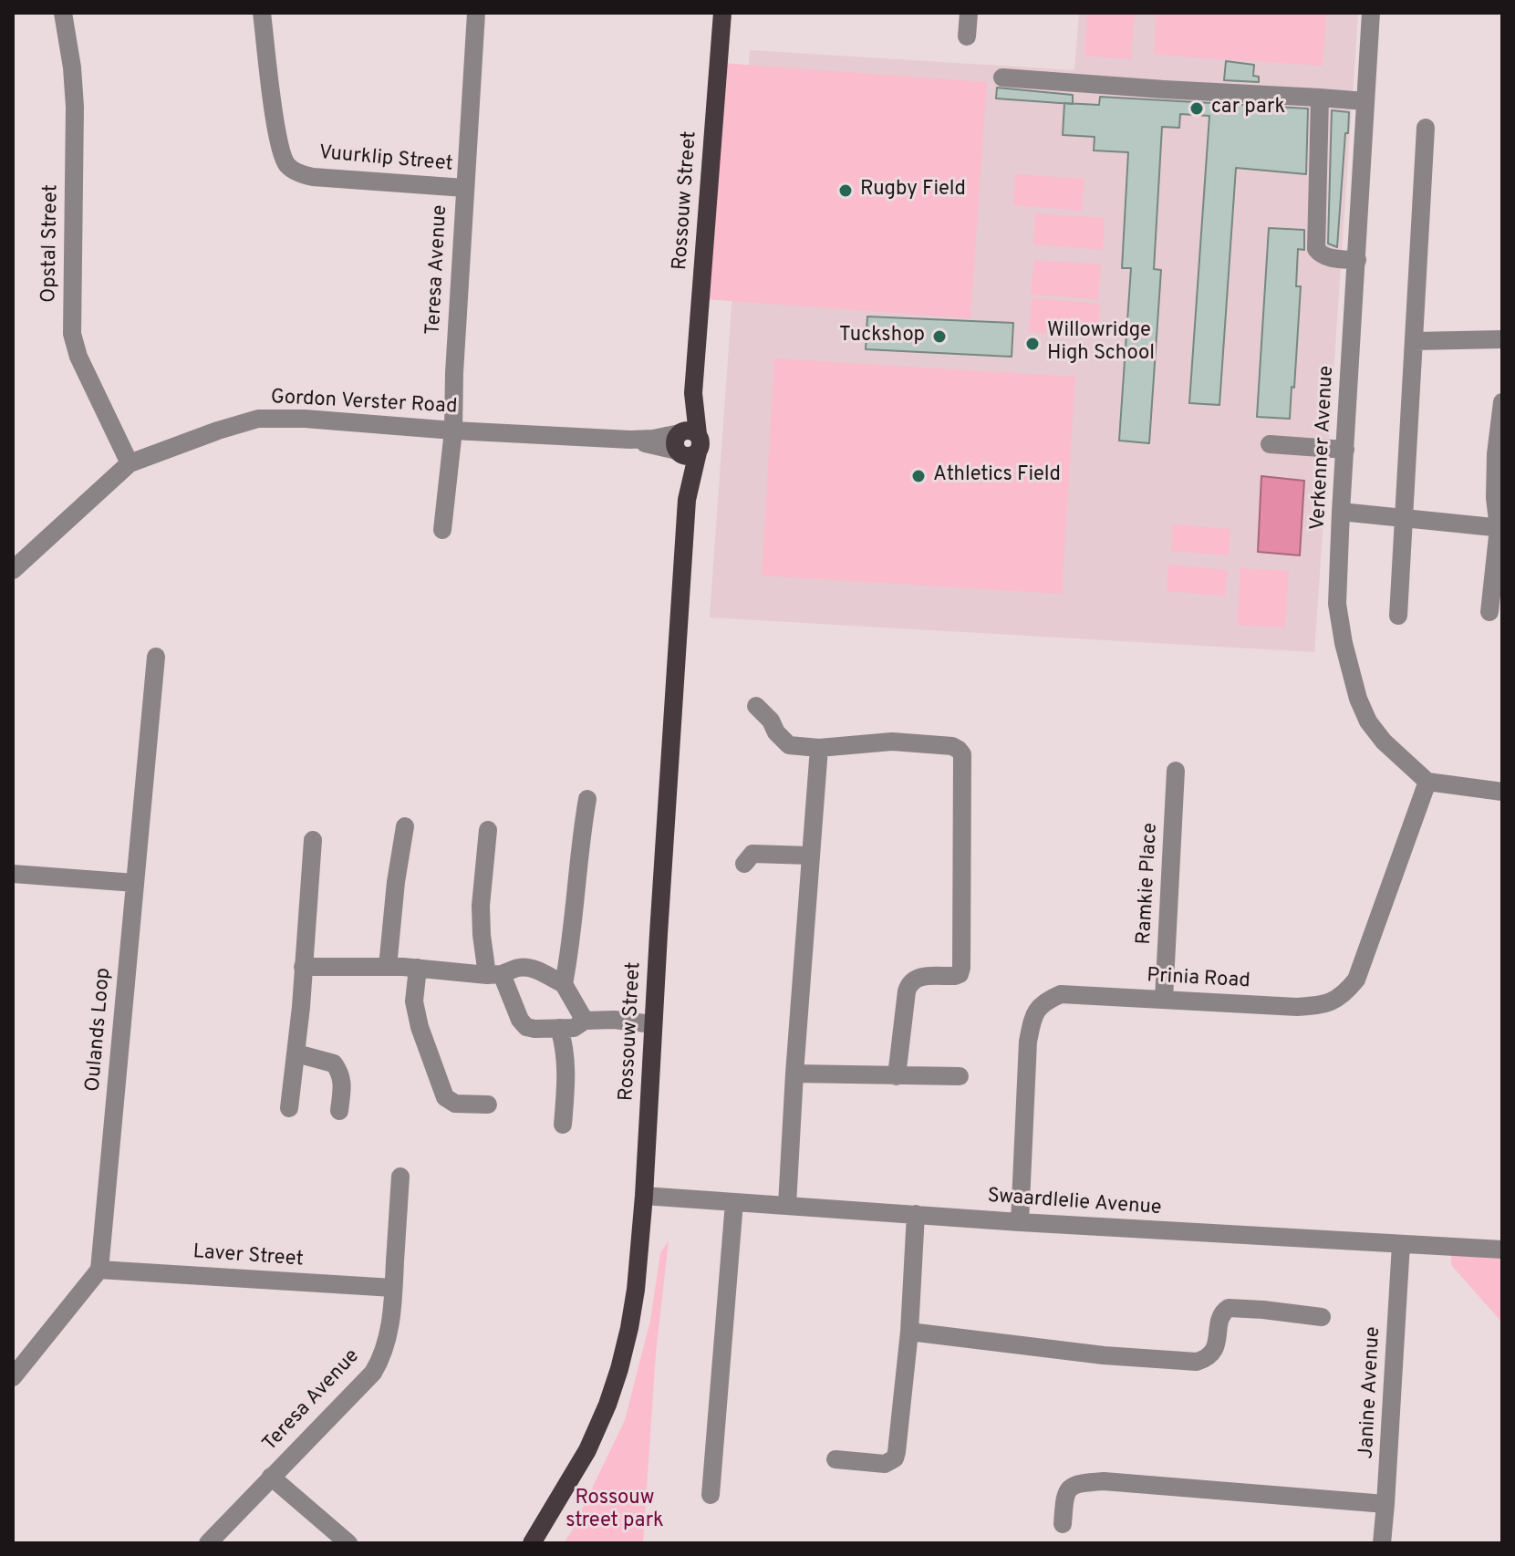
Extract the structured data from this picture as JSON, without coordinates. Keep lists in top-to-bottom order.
{
  "streets": {
    "main road": ["Rossouw Street"],
    "street": [
      "Vuurklip Street",
      "Opstal Street",
      "Teresa Avenue",
      "Gordon Verster Road",
      "Verkenner Avenue",
      "Ramkie Place",
      "Prinia Road",
      "Oulands Loop",
      "Swaardlelie Avenue",
      "Laver Street",
      "Janine Avenue"
    ]
  },
  "crossings": [
    ["Vuurklip Street", "Teresa Avenue"],
    ["Rossouw Street", "Gordon Verster Road"],
    ["Rossouw Street", "Swaardlelie Avenue"],
    ["Opstal Street", "Gordon Verster Road"],
    ["Teresa Avenue", "Gordon Verster Road"],
    ["Teresa Avenue", "Laver Street"],
    ["Verkenner Avenue", "Prinia Road"],
    ["Ramkie Place", "Prinia Road"],
    ["Prinia Road", "Swaardlelie Avenue"],
    ["Oulands Loop", "Laver Street"],
    ["Swaardlelie Avenue", "Janine Avenue"]
  ],
  "parks": ["Rossouw street park"],
  "places": [
    "car park",
    "Rugby Field",
    "Tuckshop",
    "Willowridge High School",
    "Athletics Field"
  ]
}
